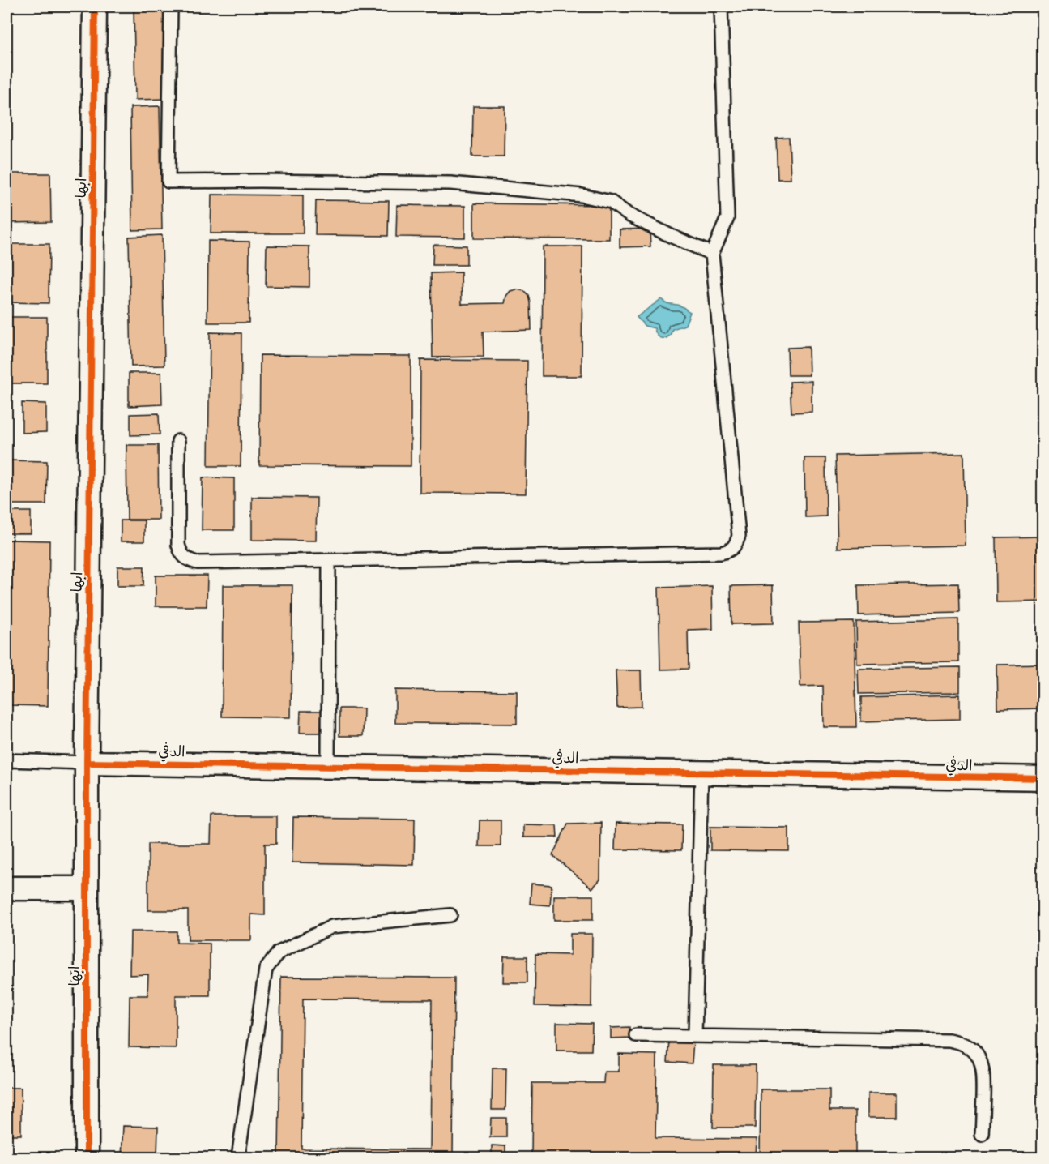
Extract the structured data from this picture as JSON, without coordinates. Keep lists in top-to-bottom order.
{
  "streets": {
    "street": ["ابها", "الدفي"]
  },
  "crossings": [
    ["ابها", "الدفي"]
  ]
}
